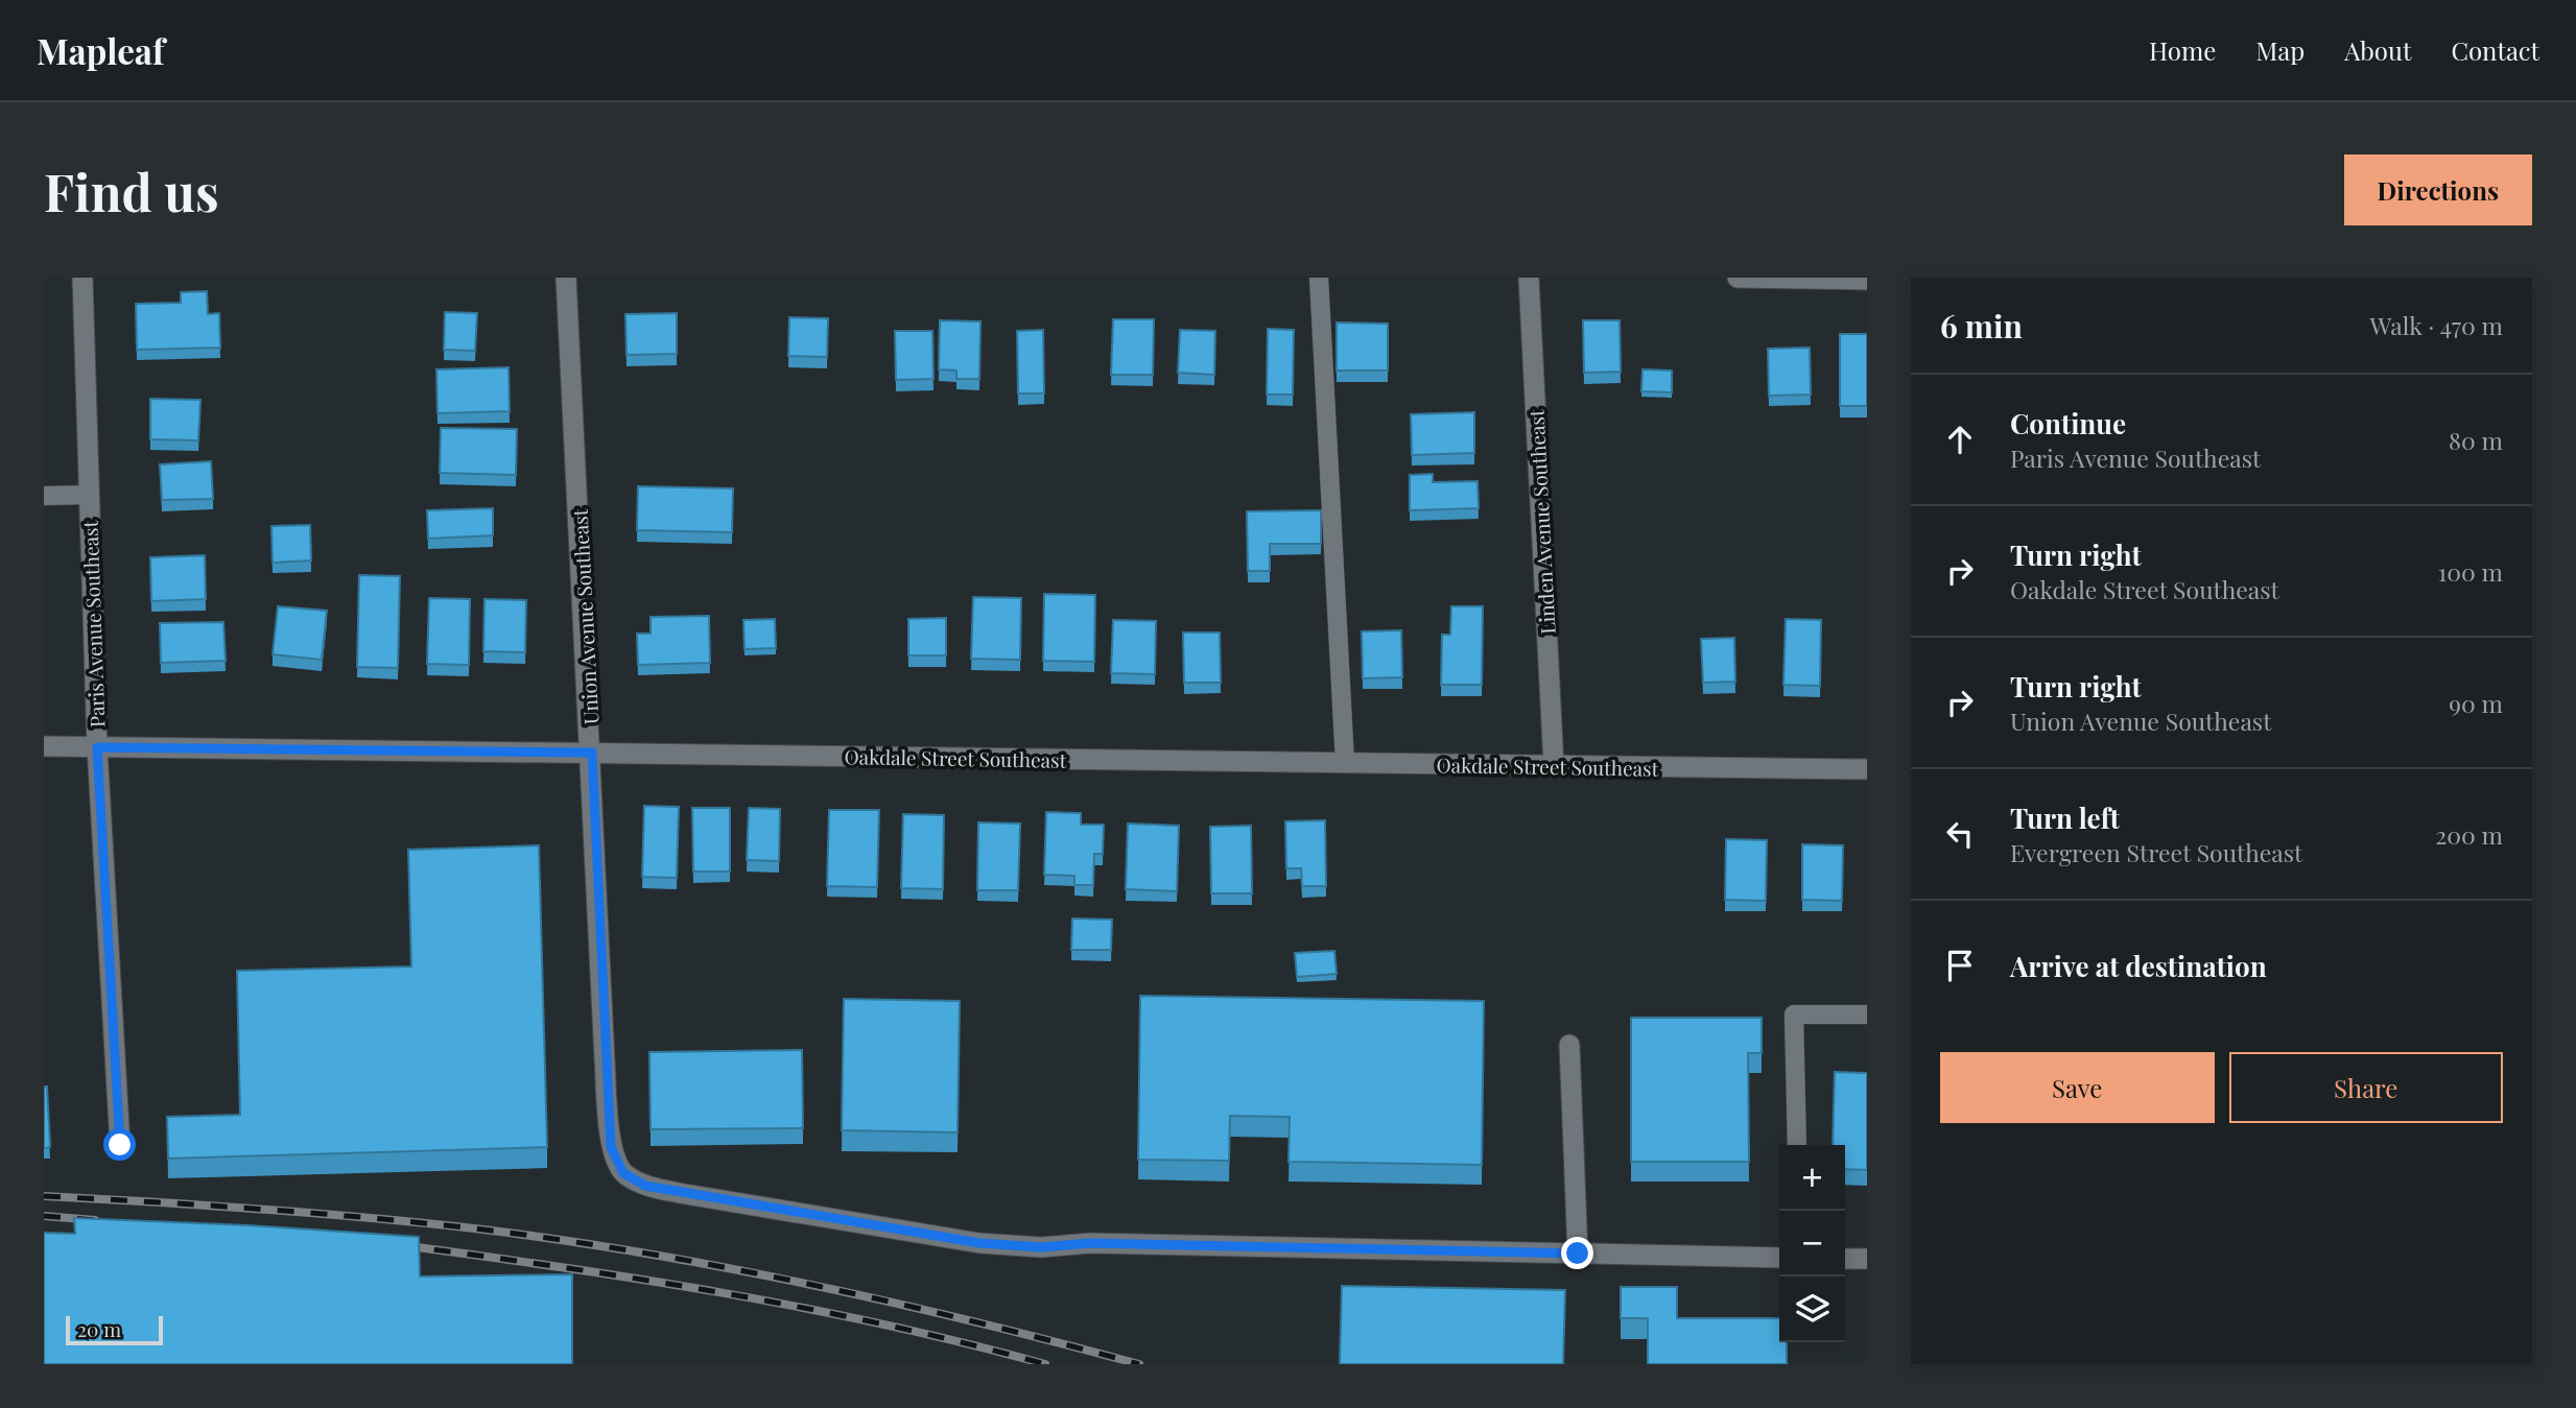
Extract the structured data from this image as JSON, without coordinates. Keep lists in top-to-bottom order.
{
  "streets": {
    "street": [
      "Linden Avenue Southeast",
      "Union Avenue Southeast",
      "Paris Avenue Southeast",
      "Oakdale Street Southeast"
    ]
  },
  "crossings": [
    ["Linden Avenue Southeast", "Oakdale Street Southeast"],
    ["Union Avenue Southeast", "Oakdale Street Southeast"],
    ["Paris Avenue Southeast", "Oakdale Street Southeast"]
  ],
  "scale_bar": "20 m",
  "page": {
    "header": "Mapleaf",
    "nav": [
      "Home",
      "Map",
      "About",
      "Contact"
    ],
    "buttons": [
      "Directions",
      ["Save", "Share"]
    ],
    "title": "Find us",
    "heading": ["6 min", "Walk · 470 m"],
    "list": [
      ["Continue", "Paris Avenue Southeast", "80 m"],
      ["Turn right", "Oakdale Street Southeast", "100 m"],
      ["Turn right", "Union Avenue Southeast", "90 m"],
      ["Turn left", "Evergreen Street Southeast", "200 m"],
      "Arrive at destination"
    ],
    "map_buttons": ["+", "−"],
    "scale": "20 m"
  }
}
